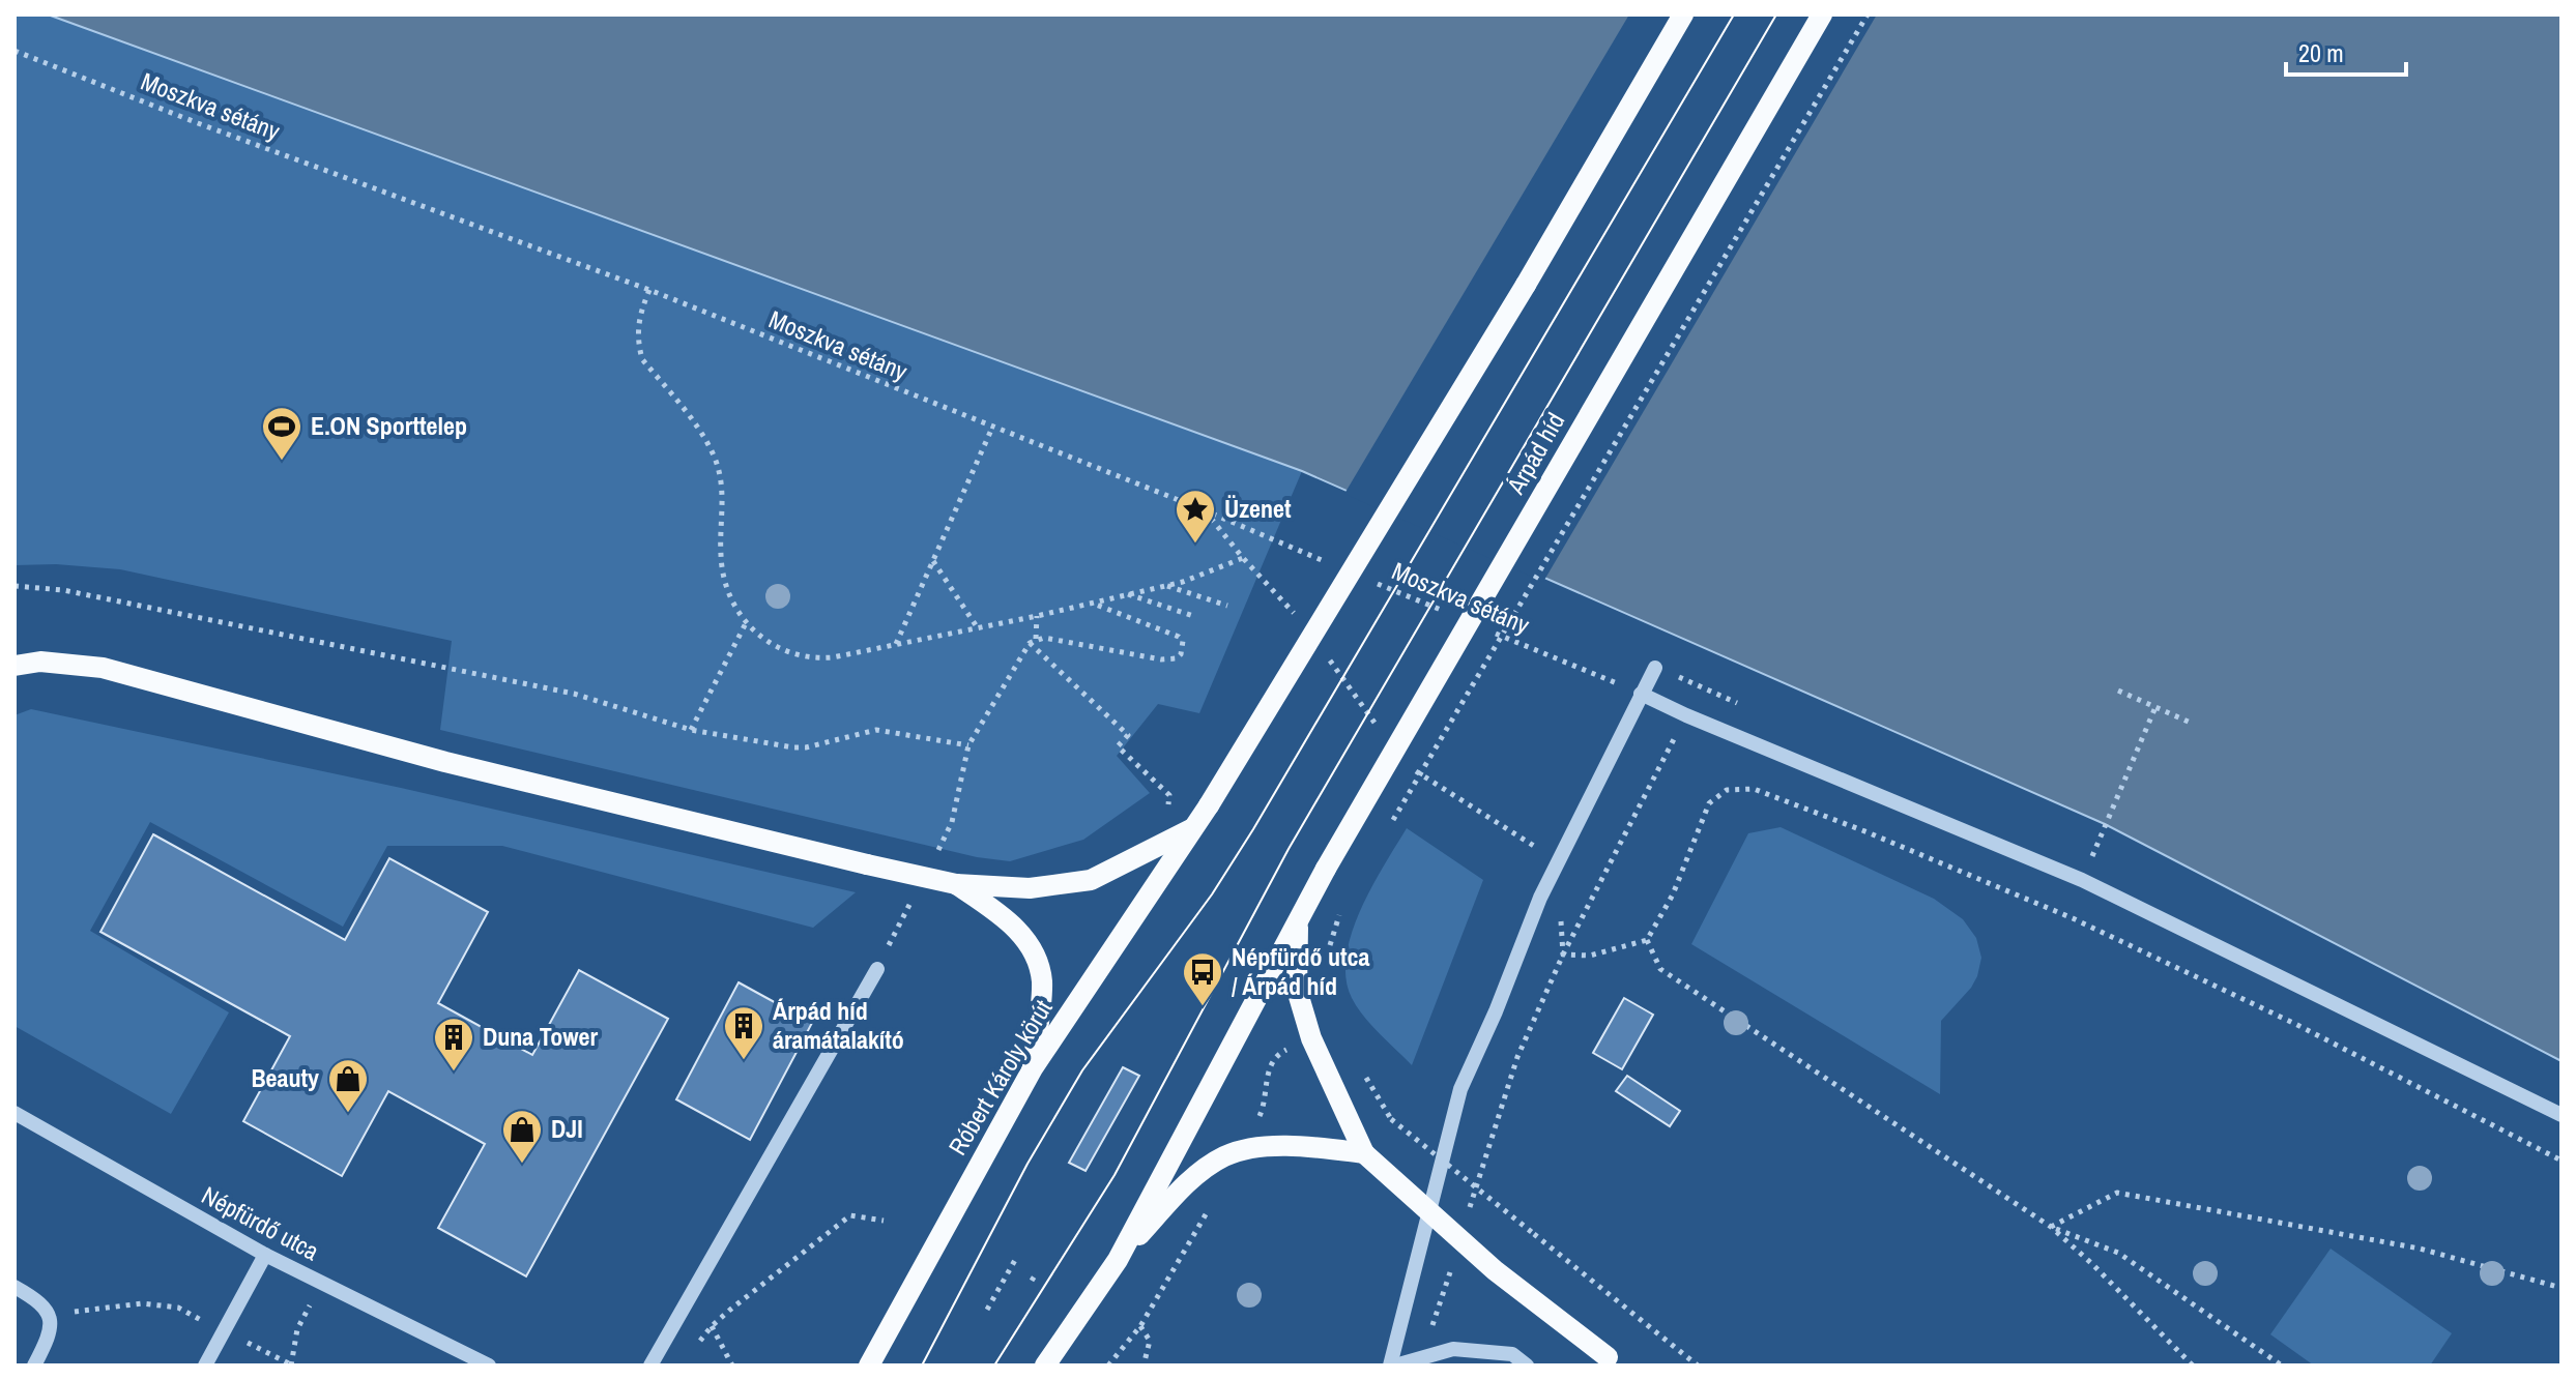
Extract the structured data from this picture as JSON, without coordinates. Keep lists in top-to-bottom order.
{
  "streets": {
    "main road": ["Árpád híd", "Róbert Károly körút"],
    "street": ["Népfürdő utca"],
    "path": ["Moszkva sétány"]
  },
  "places": {
    "sports": ["E.ON Sporttelep"],
    "place": ["Üzenet"],
    "bus stop": ["Népfürdő utca / Árpád híd"],
    "building": ["Árpád híd áramátalakító", "Duna Tower"],
    "shop": ["Beauty", "DJI"]
  },
  "scale_bar": "20 m"
}
